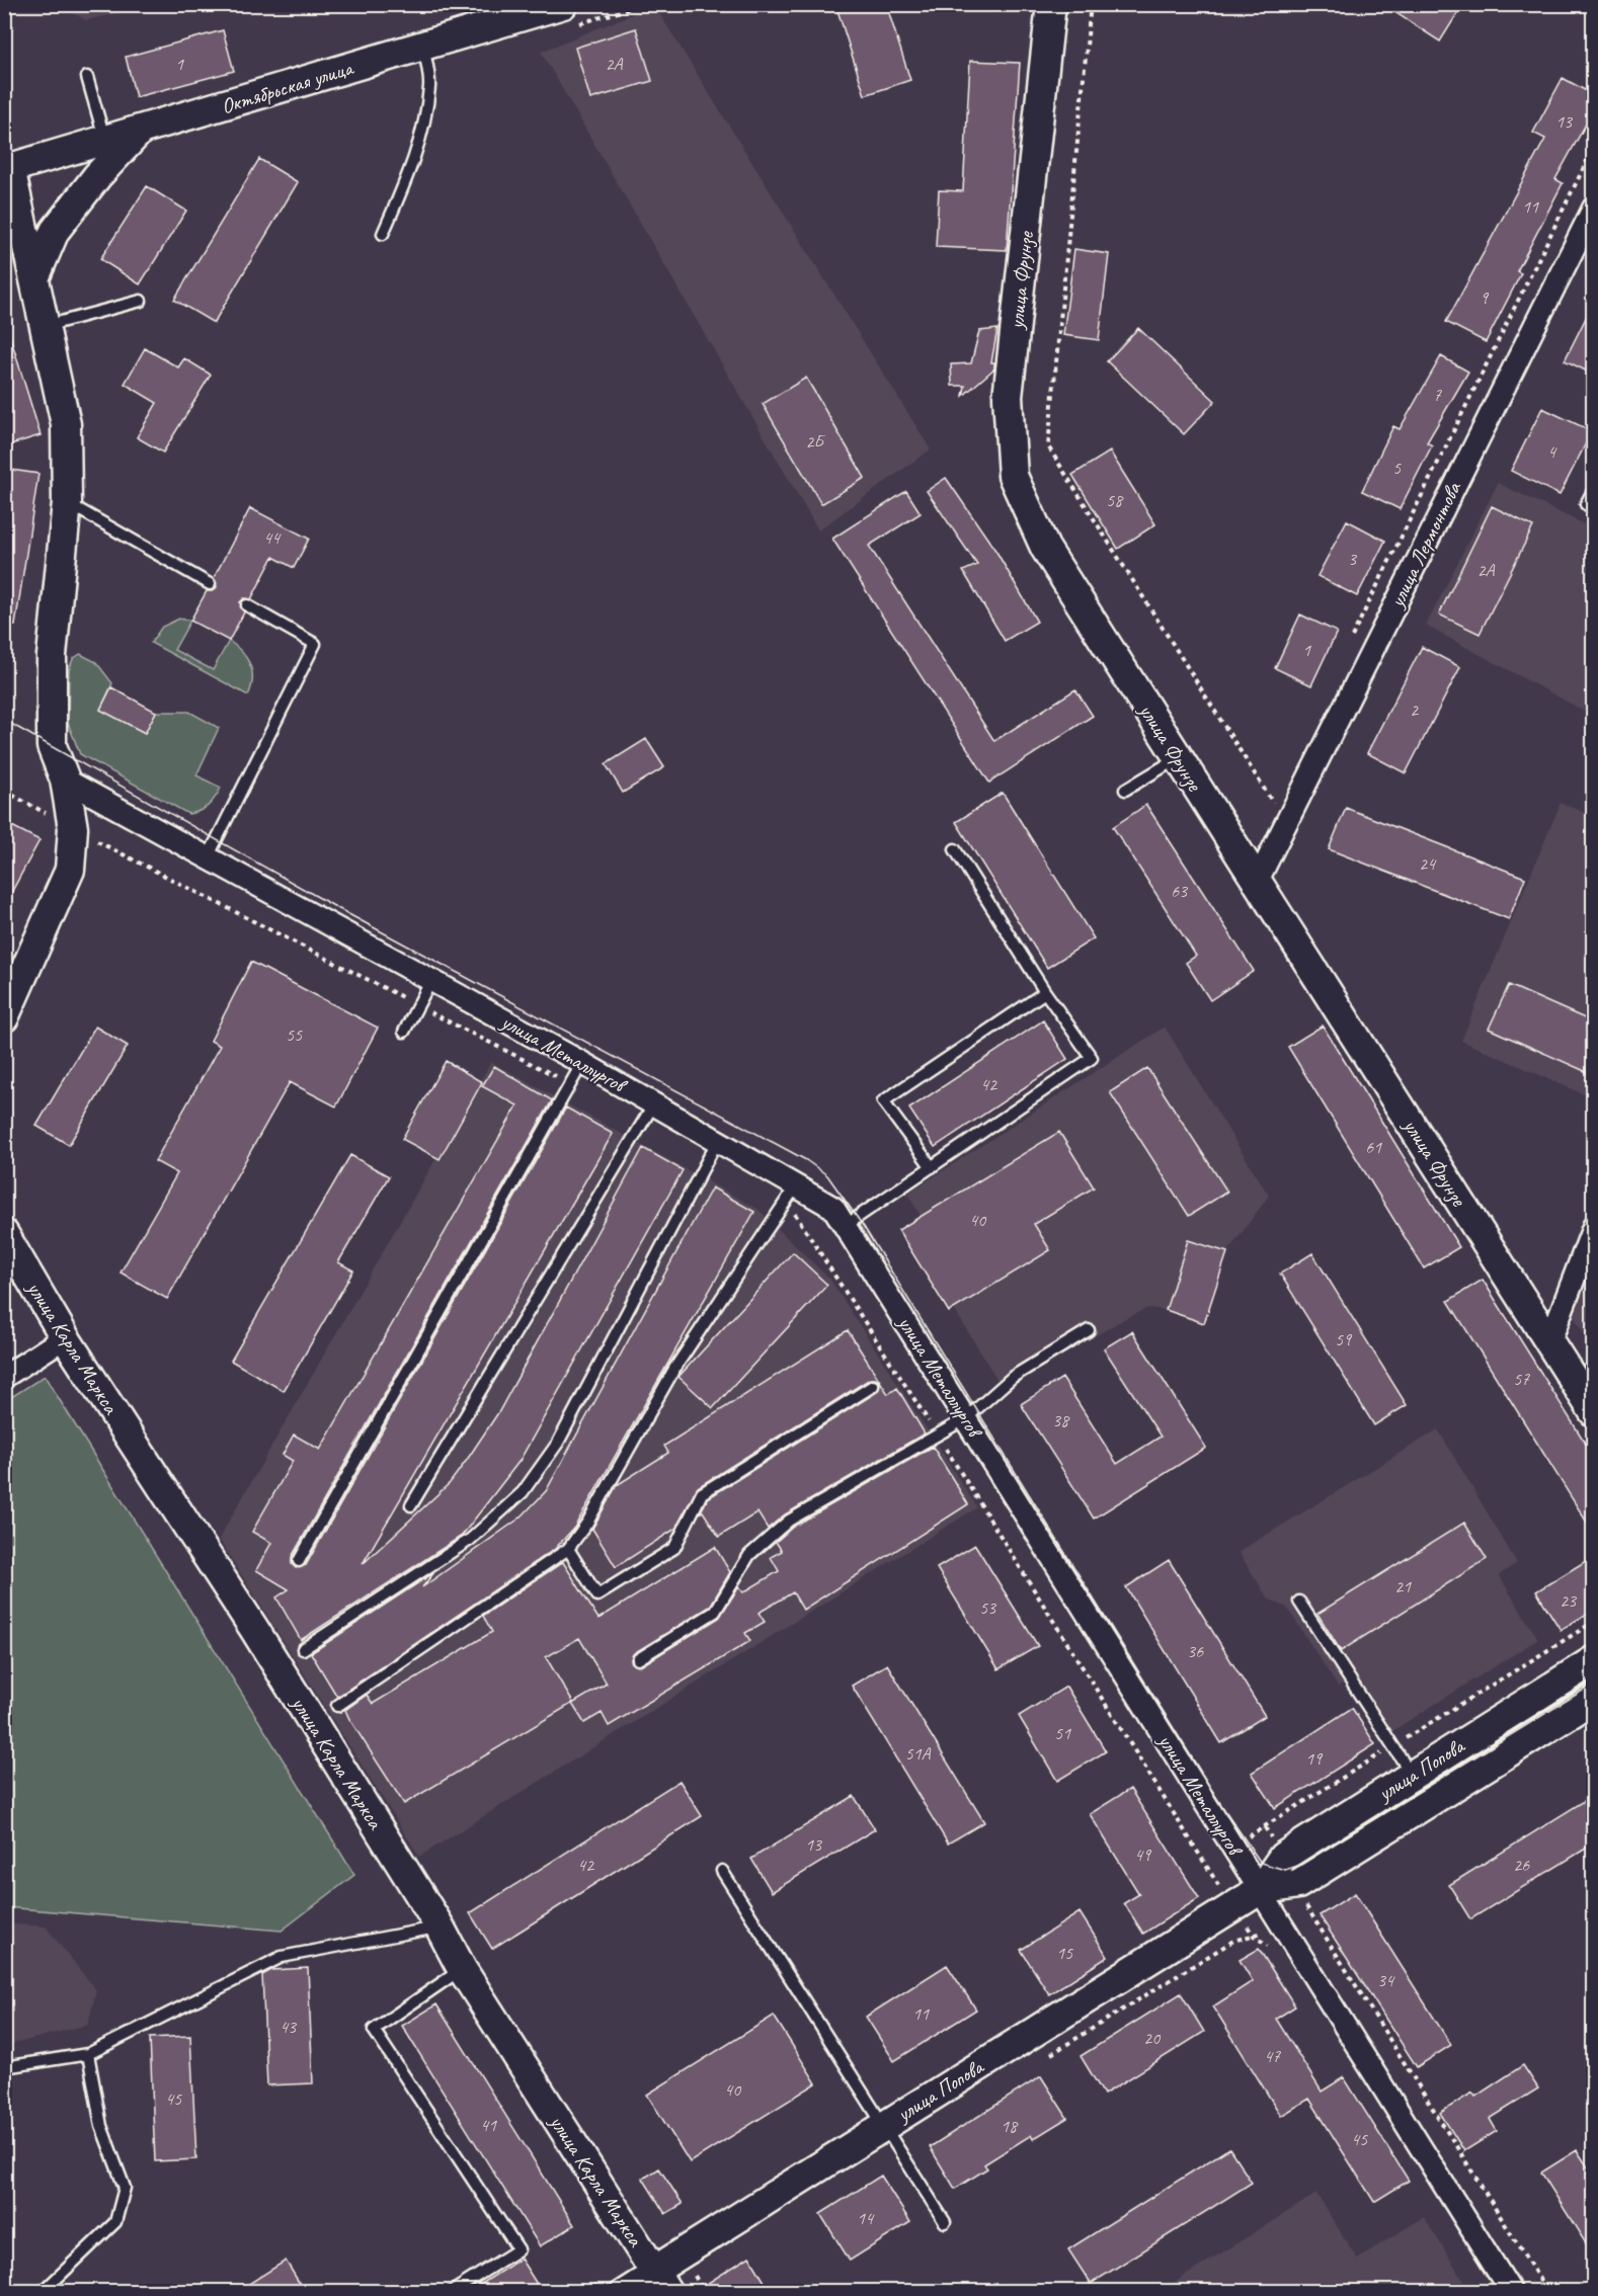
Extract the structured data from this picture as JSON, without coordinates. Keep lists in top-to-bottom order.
{
  "streets": {
    "street": [
      "Октябрьская улица",
      "улица Фрунзе",
      "улица Лермонтова",
      "улица Металлургов",
      "улица Карла Маркса",
      "улица Попова"
    ]
  },
  "crossings": [
    ["улица Фрунзе", "улица Лермонтова"],
    ["улица Металлургов", "улица Попова"],
    ["улица Карла Маркса", "улица Попова"]
  ],
  "house_numbers": [
    "1",
    "2А",
    "13",
    "11",
    "9",
    "7",
    "2Б",
    "4",
    "5",
    "58",
    "44",
    "3",
    "2А",
    "1",
    "2",
    "24",
    "63",
    "55",
    "42",
    "61",
    "40",
    "59",
    "57",
    "38",
    "21",
    "23",
    "53",
    "36",
    "51",
    "51А",
    "19",
    "13",
    "49",
    "42",
    "26",
    "15",
    "34",
    "11",
    "43",
    "20",
    "47",
    "40",
    "45",
    "41",
    "18",
    "45",
    "14"
  ]
}
